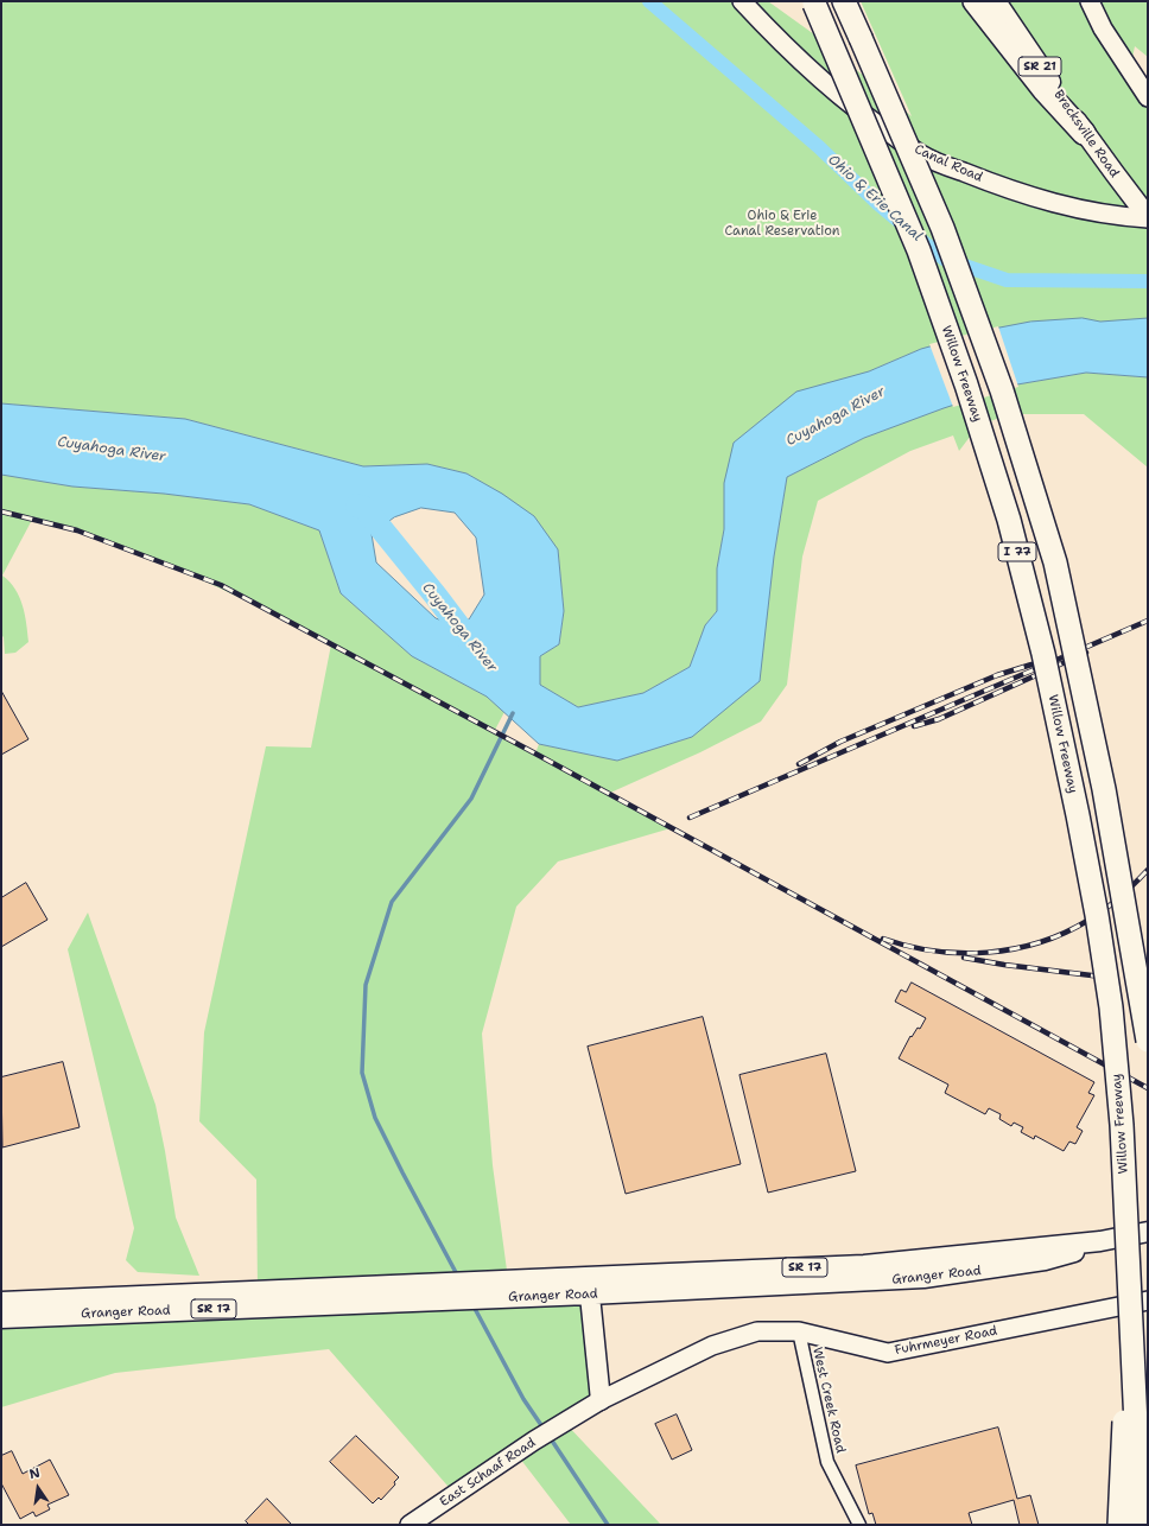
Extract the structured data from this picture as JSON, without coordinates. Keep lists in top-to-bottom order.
{
  "streets": {
    "highway": ["Willow Freeway", "I 77"],
    "main road": [
      "SR 21",
      "Brecksville Road",
      "SR 17",
      "Granger Road"
    ],
    "street": [
      "Canal Road",
      "Fuhrmeyer Road",
      "West Creek Road",
      "East Schaaf Road"
    ]
  },
  "crossings": [
    ["Brecksville Road", "Canal Road"],
    ["Fuhrmeyer Road", "West Creek Road"],
    ["Fuhrmeyer Road", "East Schaaf Road"]
  ],
  "water": ["Ohio & Erie Canal", "Cuyahoga River"],
  "parks": ["Ohio & Erie Canal Reservation"],
  "north": "top"
}
